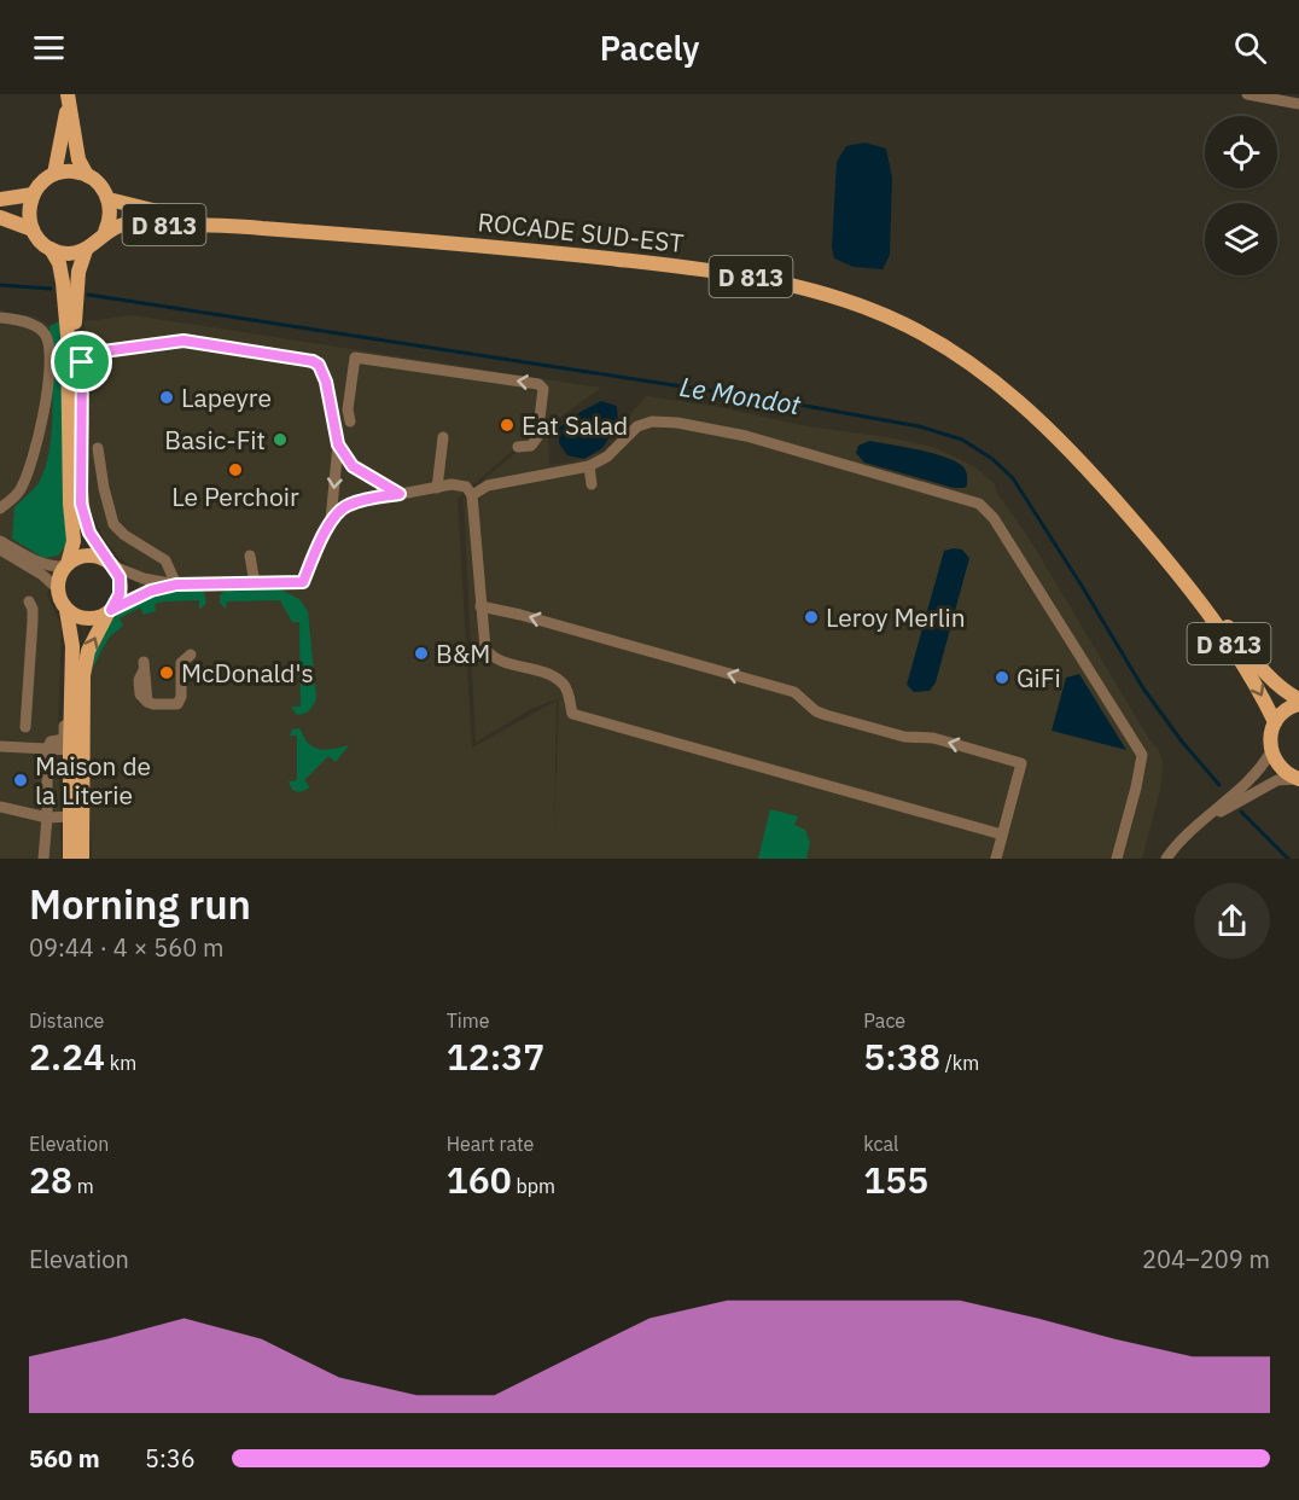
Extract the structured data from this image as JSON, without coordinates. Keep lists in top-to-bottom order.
{
  "streets": {
    "main road": ["D 813", "ROCADE SUD-EST"]
  },
  "water": ["Le Mondot"],
  "places": [
    "Lapeyre",
    "Eat Salad",
    "Basic-Fit",
    "Le Perchoir",
    "Leroy Merlin",
    "B&M",
    "McDonald's",
    "GiFi",
    "Maison de la Literie"
  ],
  "page": {
    "header": "Pacely",
    "heading": ["Morning run", "09:44 · 4 × 560 m"],
    "stats": [
      ["Distance", "2.24 km"],
      ["Time", "12:37"],
      ["Pace", "5:38 /km"],
      ["Elevation", "28 m"],
      ["Heart rate", "160 bpm"],
      ["kcal", "155"]
    ],
    "chart": ["Elevation", "204–209 m"],
    "list": [
      {
        "name": "560 m",
        "note": "5:36"
      }
    ]
  }
}
